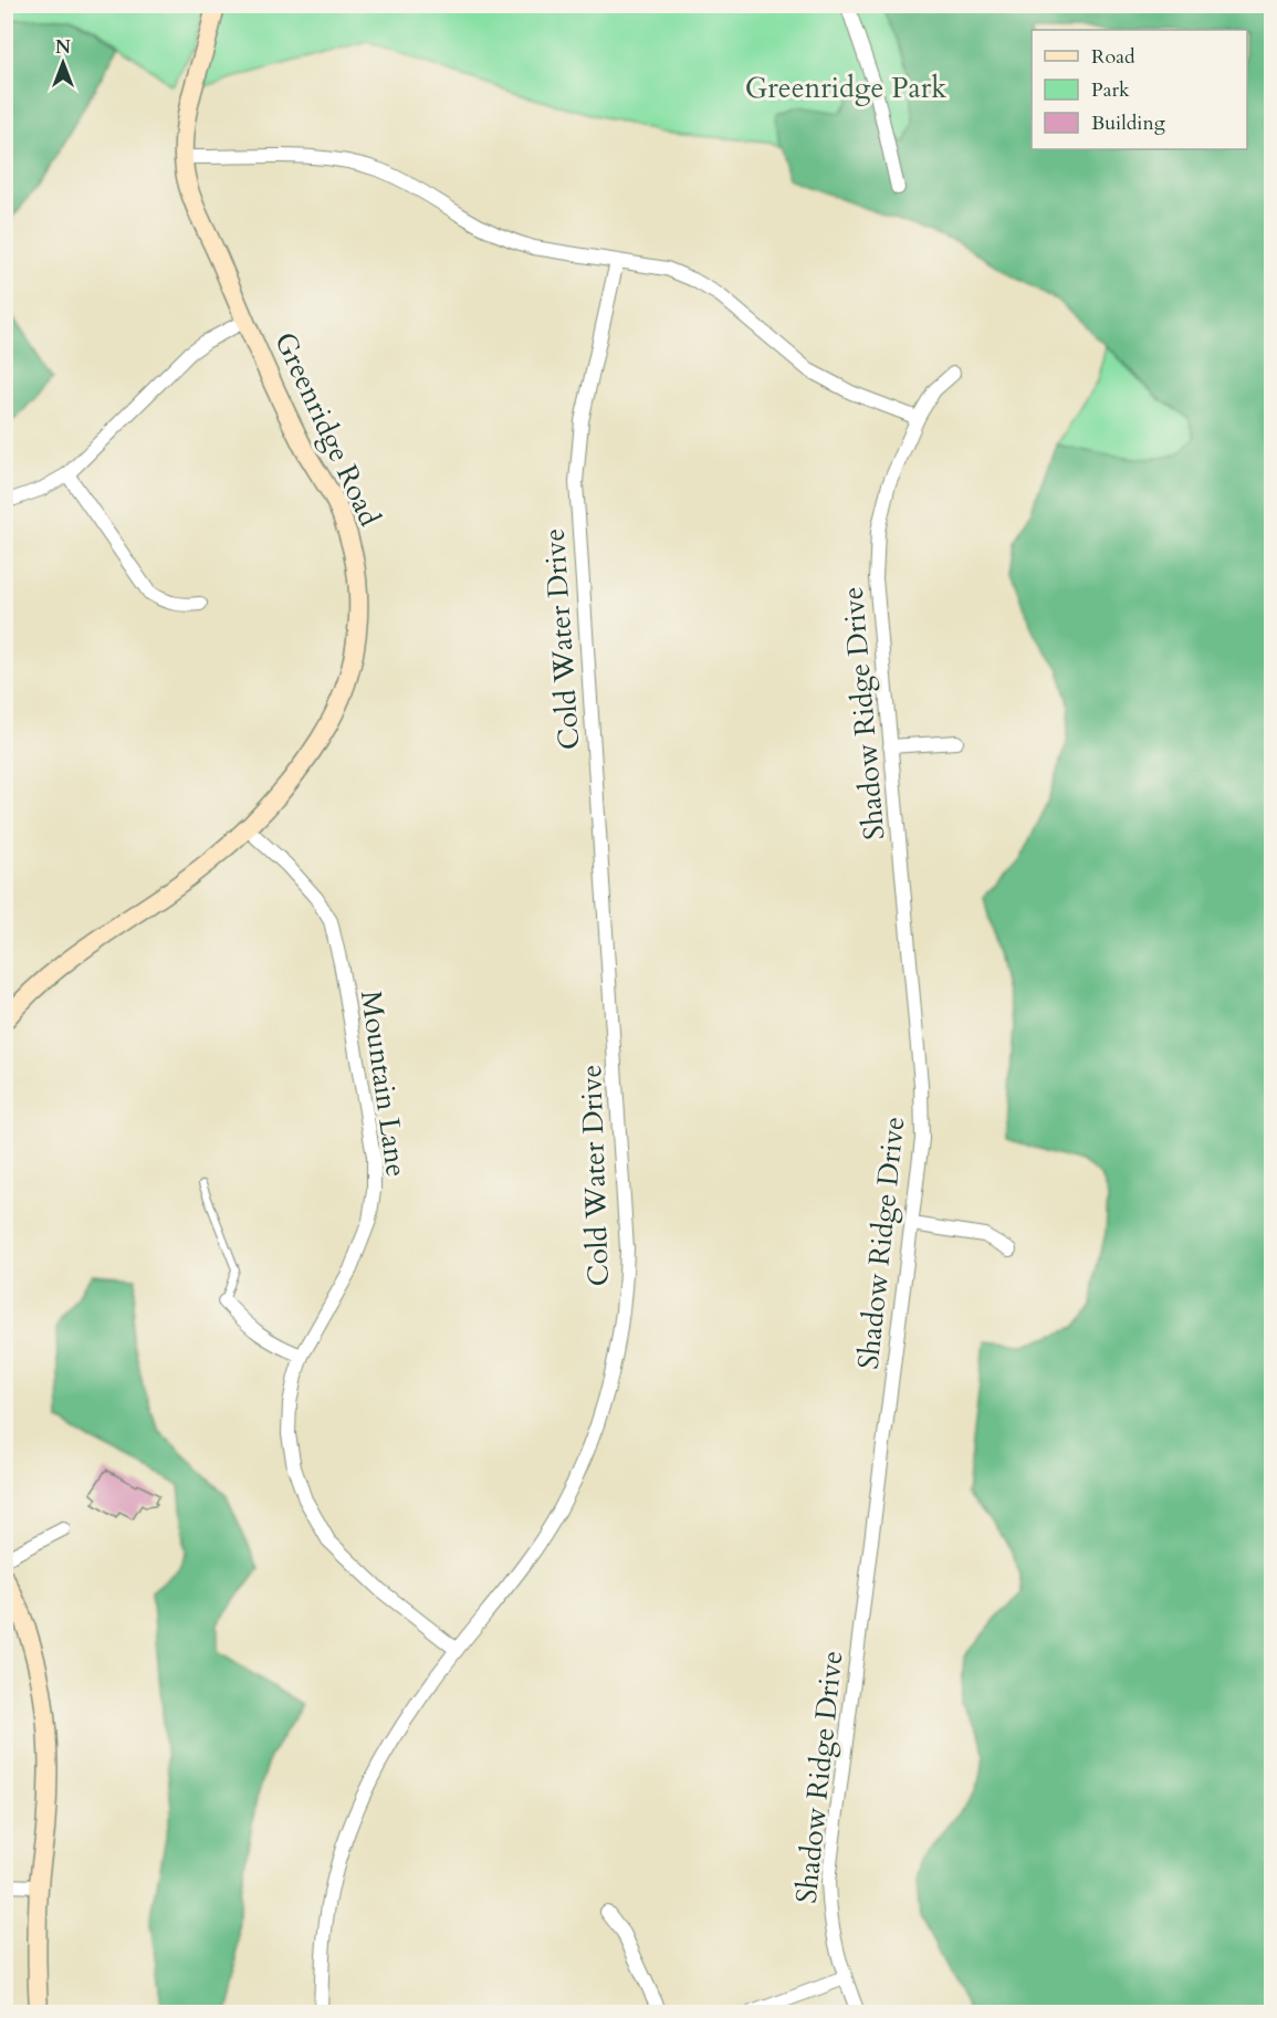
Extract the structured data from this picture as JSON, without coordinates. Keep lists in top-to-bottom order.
{
  "streets": {
    "street": [
      "Greenridge Road",
      "Cold Water Drive",
      "Shadow Ridge Drive",
      "Mountain Lane"
    ]
  },
  "crossings": [
    ["Greenridge Road", "Mountain Lane"],
    ["Cold Water Drive", "Mountain Lane"]
  ],
  "parks": ["Greenridge Park"],
  "legend": ["Road", "Park", "Building"],
  "north": "top"
}
